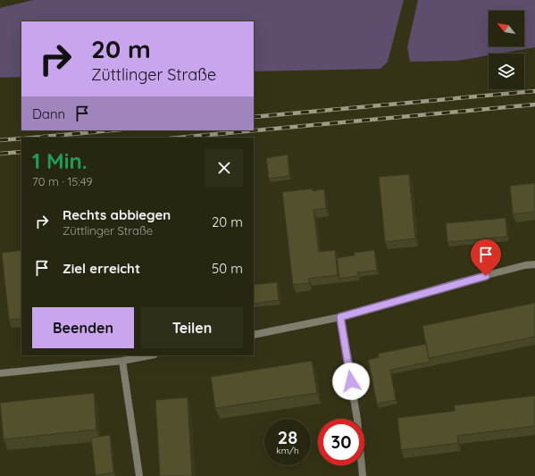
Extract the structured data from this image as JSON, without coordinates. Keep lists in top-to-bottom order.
{
  "north": "top left",
  "page": {
    "turn": ["20 m", "Züttlinger Straße"],
    "then": "Dann",
    "heading": ["1 Min.", "70 m · 15:49"],
    "list": [
      {
        "name": "Rechts abbiegen",
        "note": "Züttlinger Straße",
        "value": "20 m"
      },
      {
        "name": "Ziel erreicht",
        "value": "50 m"
      }
    ],
    "buttons": ["Beenden", "Teilen"],
    "speed": "28 km/h",
    "limit": "30"
  }
}
